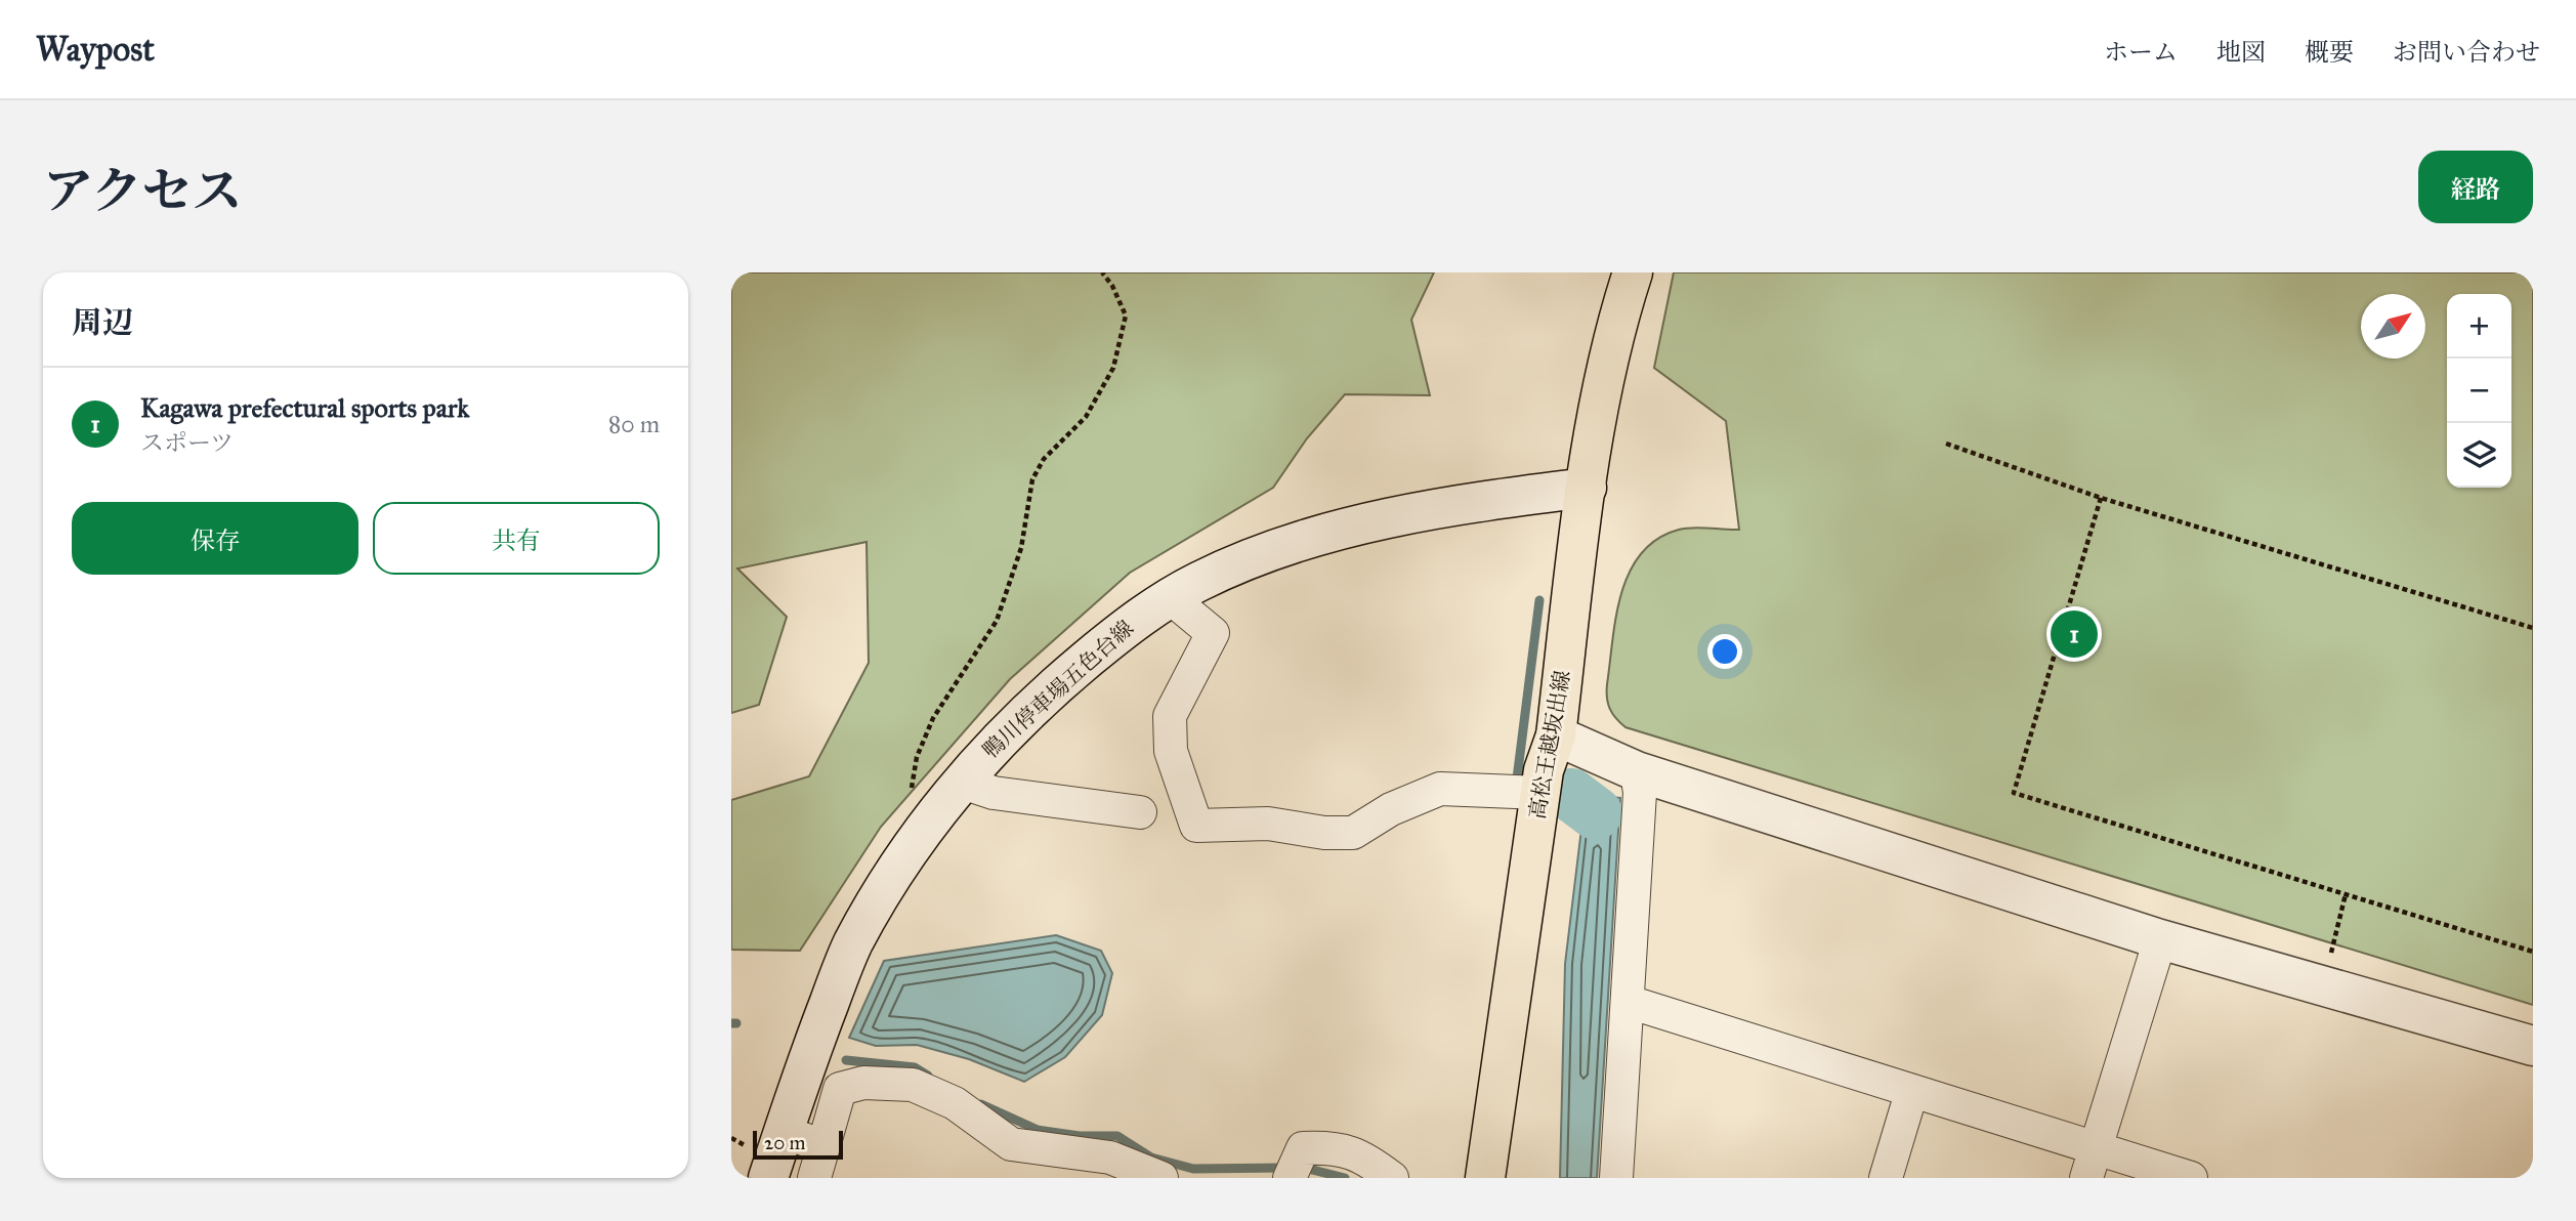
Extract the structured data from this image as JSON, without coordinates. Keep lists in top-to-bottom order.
{
  "streets": {
    "main road": ["鴨川停車場五色台線", "高松王越坂出線"]
  },
  "crossings": [
    ["鴨川停車場五色台線", "高松王越坂出線"]
  ],
  "scale_bar": "20 m",
  "north": "top right",
  "page": {
    "header": "Waypost",
    "nav": [
      "ホーム",
      "地図",
      "概要",
      "お問い合わせ"
    ],
    "title": "アクセス",
    "buttons": [
      "経路",
      ["保存", "共有"]
    ],
    "heading": "周辺",
    "map_buttons": ["+", "−"],
    "list": [
      {
        "mark": "1",
        "name": "Kagawa prefectural sports park",
        "note": "スポーツ",
        "value": "80 m"
      }
    ],
    "pins": "1",
    "scale": "20 m"
  }
}
